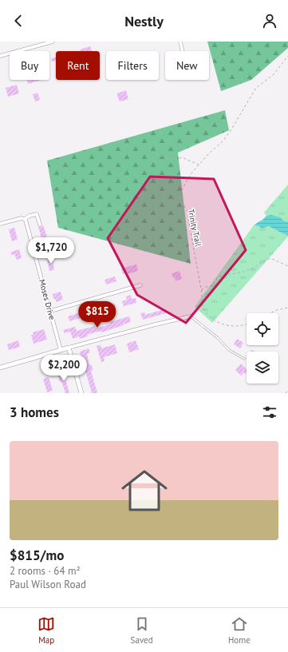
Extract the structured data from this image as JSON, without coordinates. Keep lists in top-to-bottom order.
{
  "streets": {
    "street": ["Moses Drive"],
    "path": ["Trinity Trail"]
  },
  "page": {
    "header": "Nestly",
    "chip": [
      "Buy",
      "Rent",
      "Filters",
      "New"
    ],
    "price": ["$1,720", "$815", "$2,200"],
    "heading": "3 homes",
    "list": [
      {
        "name": "$815/mo",
        "note": "2 rooms · 64 m² · Paul Wilson Road"
      }
    ],
    "tabs": ["Map", "Saved", "Home"]
  }
}
